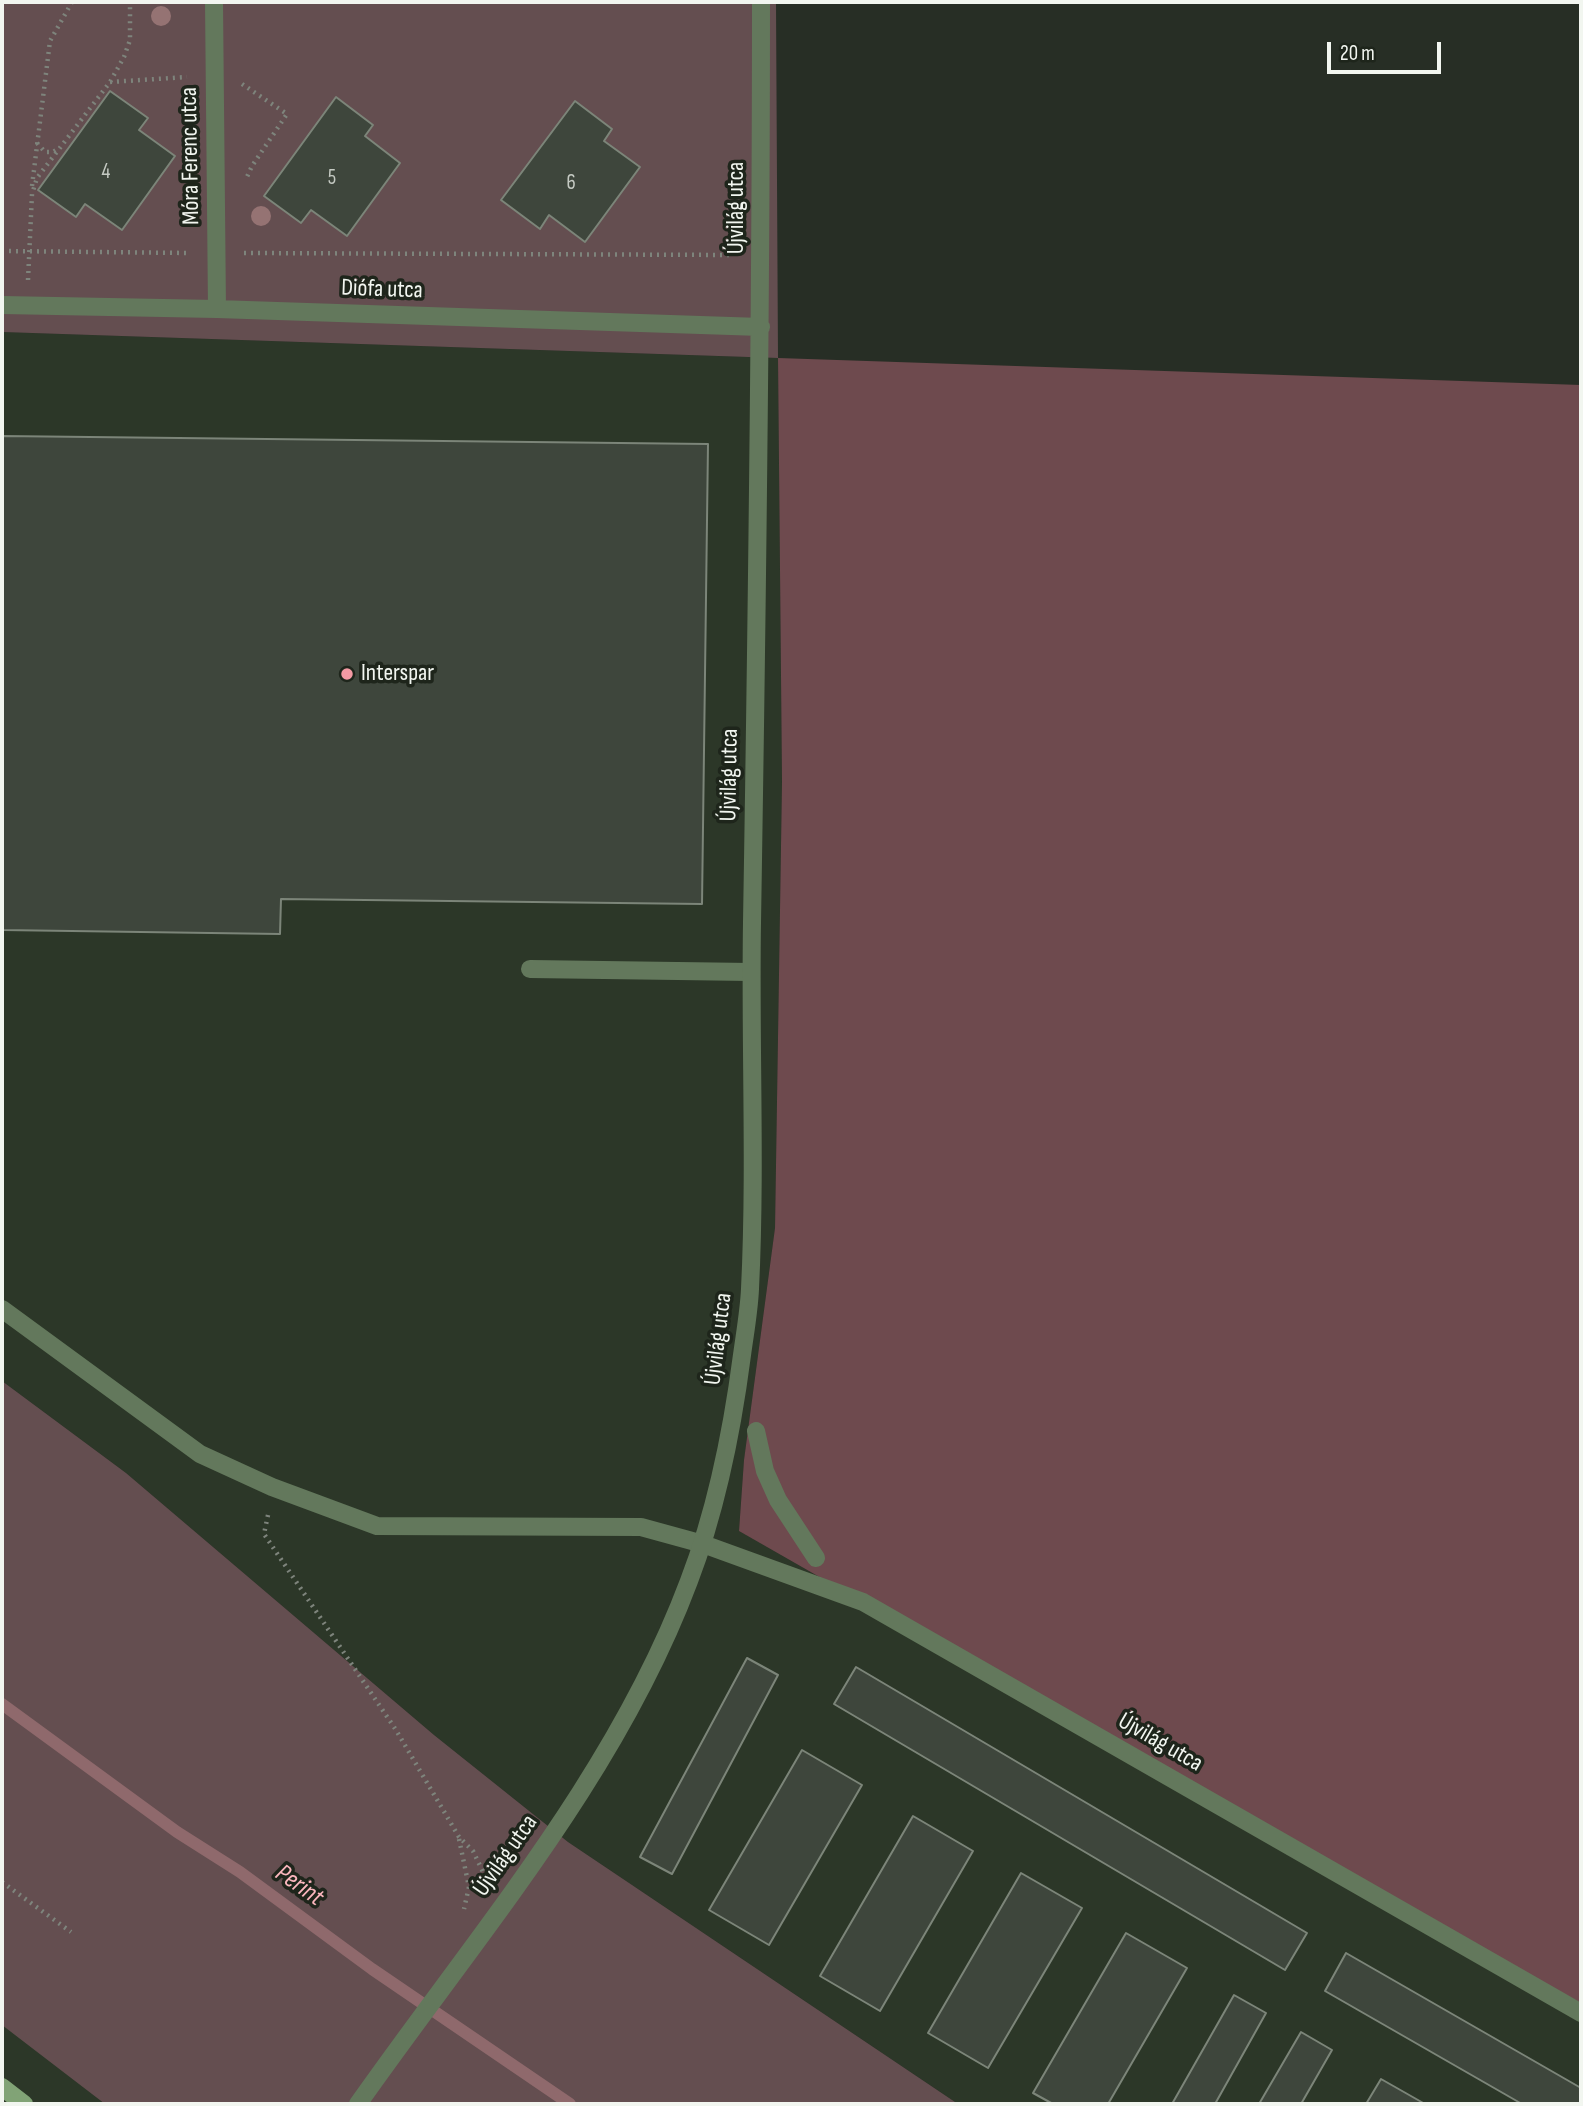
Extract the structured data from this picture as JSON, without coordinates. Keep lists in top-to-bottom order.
{
  "streets": {
    "street": ["Móra Ferenc utca", "Újvilág utca", "Diófa utca"]
  },
  "crossings": [
    ["Móra Ferenc utca", "Diófa utca"],
    ["Újvilág utca", "Diófa utca"]
  ],
  "water": ["Perint"],
  "places": ["Interspar"],
  "house_numbers": ["4", "5", "6"],
  "scale_bar": "20 m"
}
